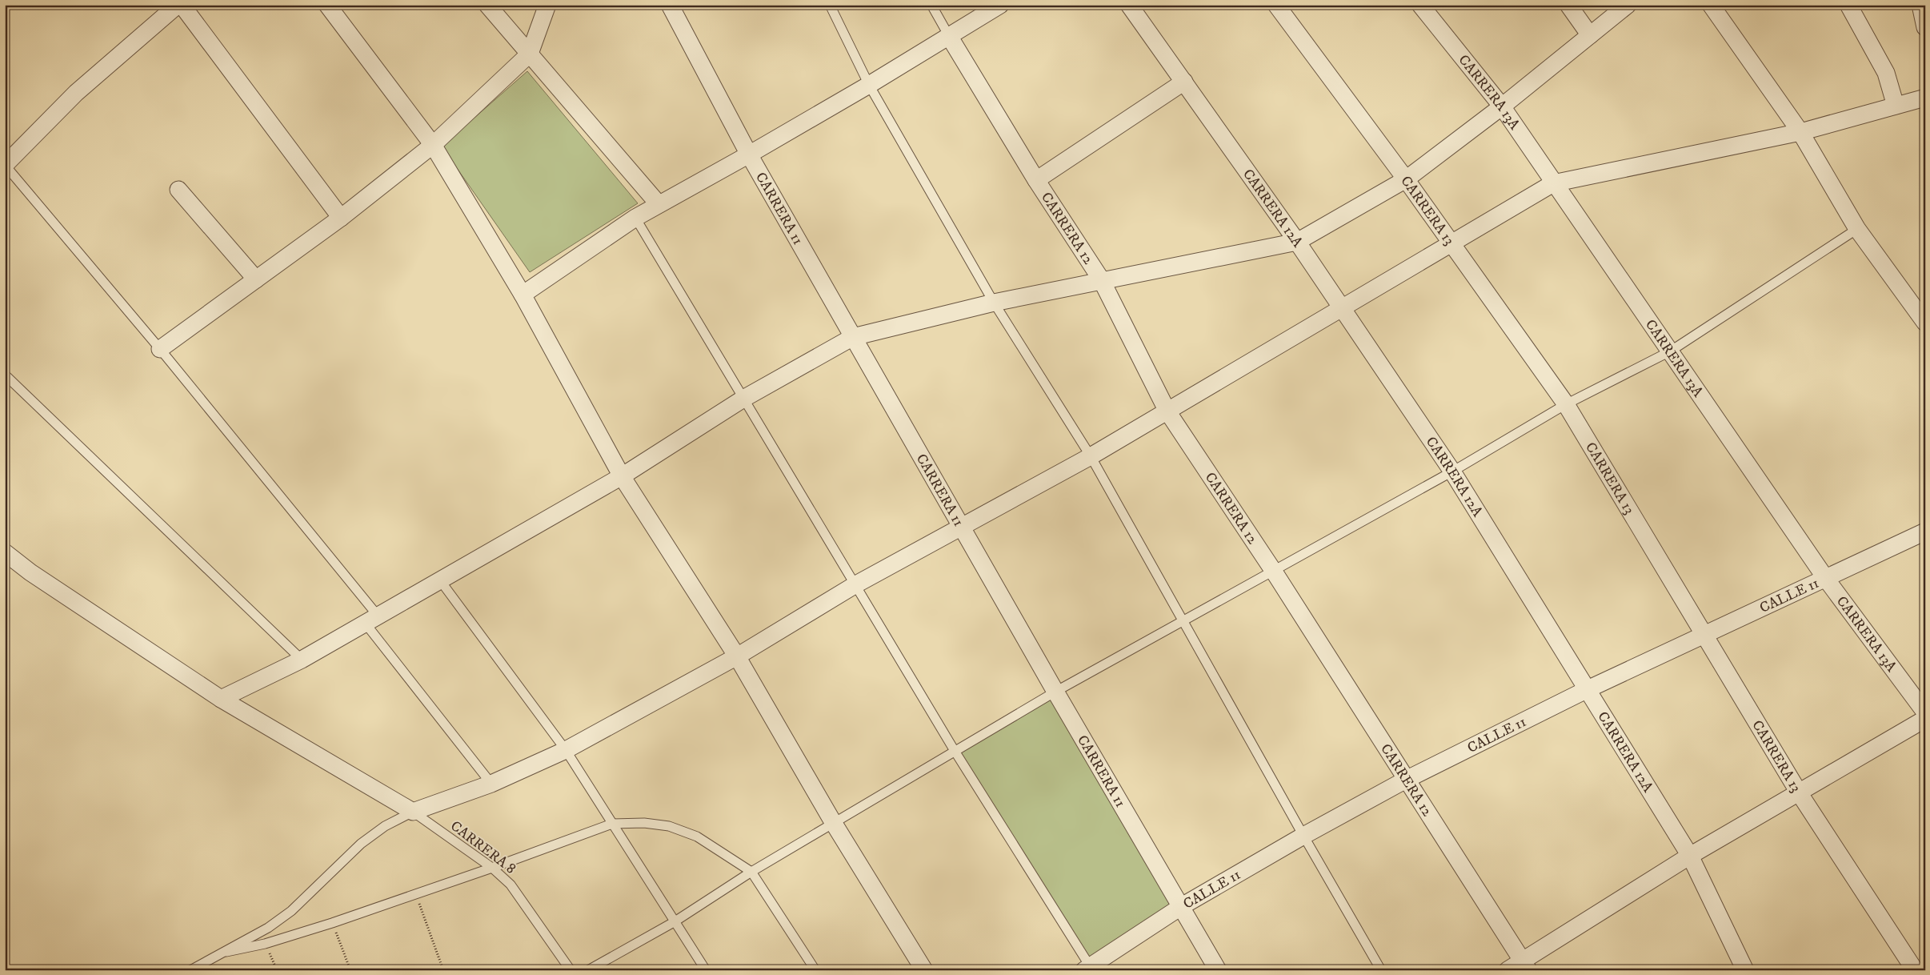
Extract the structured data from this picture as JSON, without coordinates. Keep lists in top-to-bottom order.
{
  "streets": {
    "street": [
      "CARRERA 13A",
      "CARRERA 11",
      "CARRERA 12A",
      "CARRERA 13",
      "CARRERA 12",
      "CALLE 11"
    ],
    "lane": ["CARRERA 8"]
  },
  "crossings": [
    ["CARRERA 13A", "CALLE 11"],
    ["CARRERA 11", "CALLE 11"],
    ["CARRERA 12A", "CALLE 11"],
    ["CARRERA 13", "CALLE 11"],
    ["CARRERA 12", "CALLE 11"]
  ]
}
